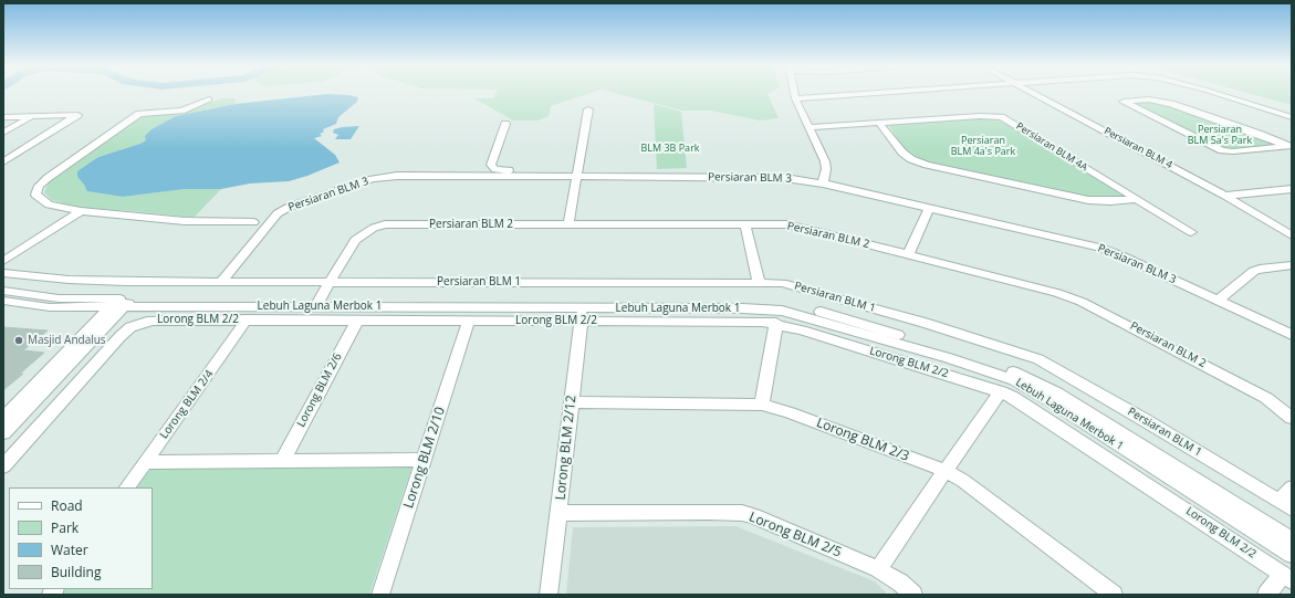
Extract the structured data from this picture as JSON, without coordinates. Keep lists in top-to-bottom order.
{
  "streets": {
    "street": [
      "Persiaran BLM 4A",
      "Persiaran BLM 4",
      "Persiaran BLM 3",
      "Persiaran BLM 2",
      "Persiaran BLM 1",
      "Lebuh Laguna Merbok 1",
      "Lorong BLM 2/2",
      "Lorong BLM 2/6",
      "Lorong BLM 2/4",
      "Lorong BLM 2/3",
      "Lorong BLM 2/12",
      "Lorong BLM 2/10",
      "Lorong BLM 2/5"
    ]
  },
  "crossings": [
    ["Persiaran BLM 2", "Persiaran BLM 1"],
    ["Persiaran BLM 2", "Lebuh Laguna Merbok 1"],
    ["Lebuh Laguna Merbok 1", "Lorong BLM 2/2"],
    ["Lebuh Laguna Merbok 1", "Lorong BLM 2/12"],
    ["Lorong BLM 2/2", "Lorong BLM 2/6"],
    ["Lorong BLM 2/2", "Lorong BLM 2/4"],
    ["Lorong BLM 2/2", "Lorong BLM 2/12"],
    ["Lorong BLM 2/2", "Lorong BLM 2/10"],
    ["Lorong BLM 2/3", "Lorong BLM 2/12"],
    ["Lorong BLM 2/12", "Lorong BLM 2/5"]
  ],
  "parks": ["Persiaran BLM 5a's Park", "Persiaran BLM 4a's Park", "BLM 3B Park"],
  "places": ["Masjid Andalus"],
  "legend": [
    "Road",
    "Park",
    "Water",
    "Building"
  ]
}
